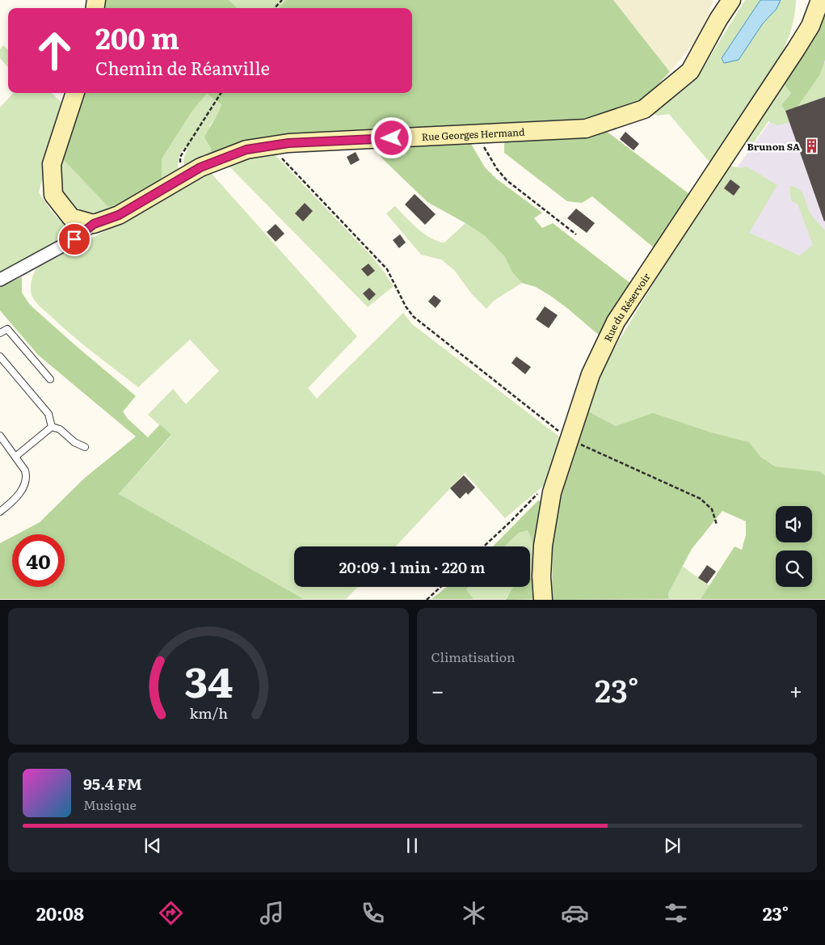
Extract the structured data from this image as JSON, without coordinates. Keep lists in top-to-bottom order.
{
  "streets": {
    "street": ["Rue Georges Hermand", "Rue du Réservoir"]
  },
  "places": {
    "building": ["Brunon SA"]
  },
  "page": {
    "turn": ["200 m", "Chemin de Réanville"],
    "limit": "40",
    "trip": "20:09 · 1 min · 220 m",
    "tile": "Climatisation",
    "heat": ["−", "23°", "+"],
    "song": ["95.4 FM", "Musique"],
    "tabs": ["20:08", "23°"],
    "gauge": ["34", "km/h"]
  }
}
